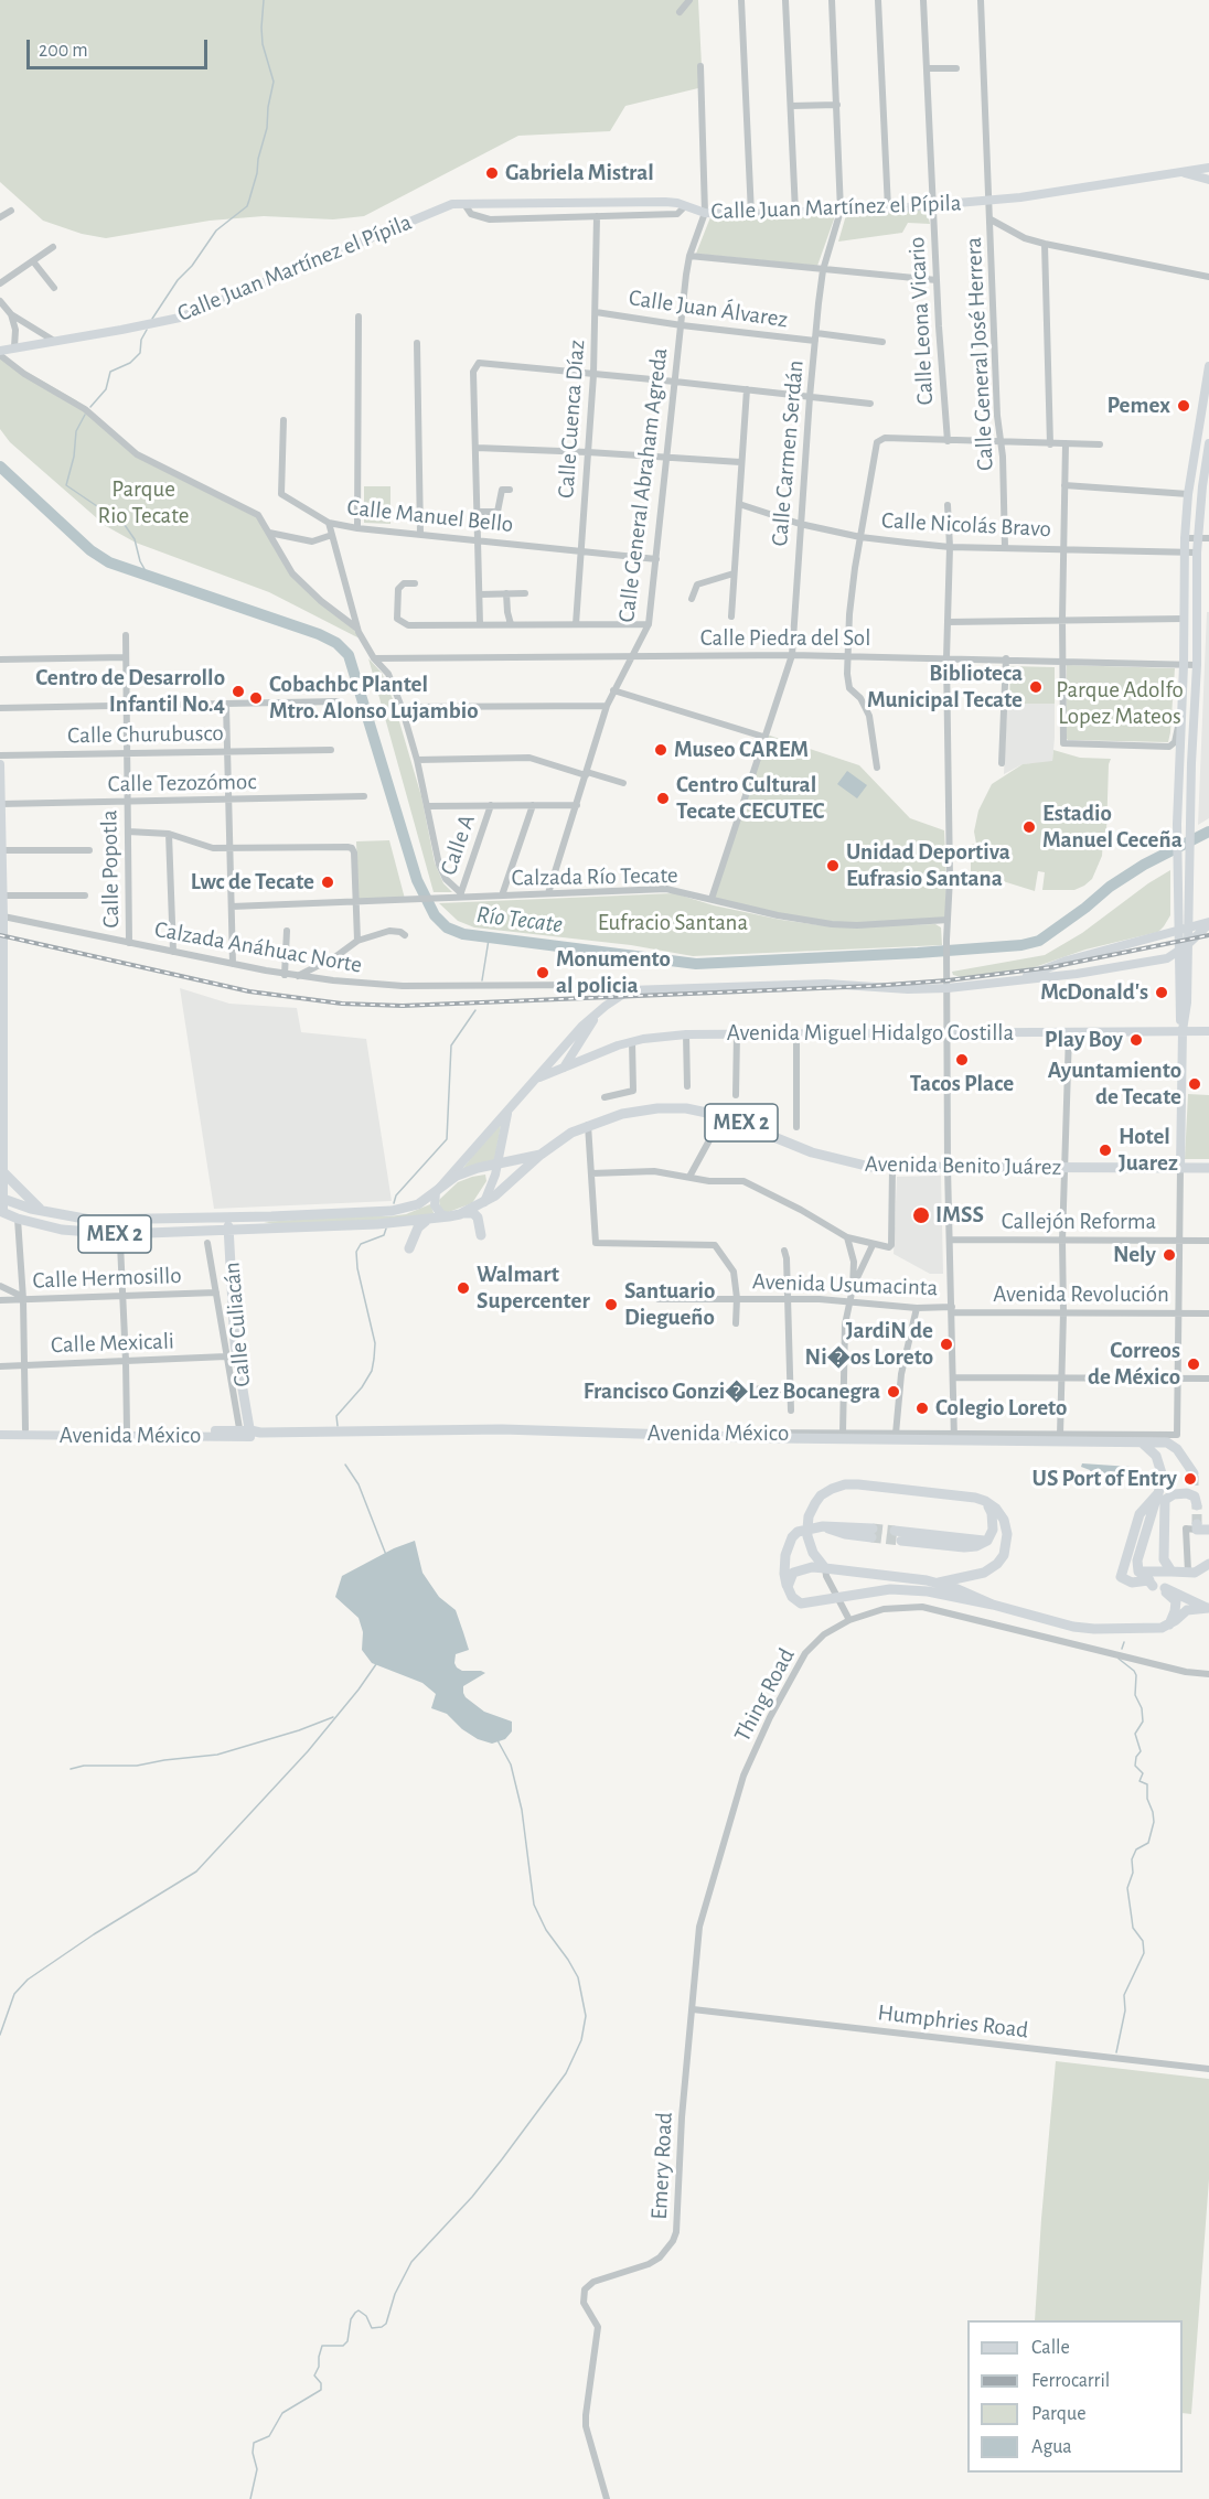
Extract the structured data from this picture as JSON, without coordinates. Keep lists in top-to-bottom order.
{
  "streets": {
    "highway": [
      "MEX 2",
      "Avenida Benito Juárez",
      "Calle Culiacán",
      "Avenida México"
    ],
    "main road": ["Calle Juan Martínez el Pípila", "Avenida Miguel Hidalgo Costilla"],
    "street": [
      "Calle Juan Álvarez",
      "Calle Leona Vicario",
      "Calle General José Herrera",
      "Calle Cuenca Díaz",
      "Calle Carmen Serdán",
      "Calle General Abraham Agreda",
      "Calle Manuel Bello",
      "Calle Nicolás Bravo",
      "Calle Piedra del Sol",
      "Calle Churubusco",
      "Calle Tezozómoc",
      "Calle A",
      "Calle Popotla",
      "Calzada Río Tecate",
      "Calzada Anáhuac Norte",
      "Callejón Reforma",
      "Calle Hermosillo",
      "Avenida Usumacinta",
      "Avenida Revolución",
      "Calle Mexicali",
      "Thing Road",
      "Humphries Road",
      "Emery Road"
    ]
  },
  "crossings": [
    ["Calle Juan Martínez el Pípila", "Calle Leona Vicario"],
    ["Calle Juan Martínez el Pípila", "Calle General José Herrera"],
    ["Calle Juan Martínez el Pípila", "Calle Carmen Serdán"],
    ["Calle Juan Martínez el Pípila", "Calle General Abraham Agreda"],
    ["Calle Juan Álvarez", "Calle Cuenca Díaz"],
    ["Calle Juan Álvarez", "Calle Carmen Serdán"],
    ["Calle Juan Álvarez", "Calle General Abraham Agreda"],
    ["Calle General José Herrera", "Calle Nicolás Bravo"],
    ["Calle Cuenca Díaz", "Calle Manuel Bello"],
    ["Calle Carmen Serdán", "Calle Nicolás Bravo"],
    ["Calle Carmen Serdán", "Calle Piedra del Sol"],
    ["Calle Carmen Serdán", "Calzada Río Tecate"],
    ["Calle General Abraham Agreda", "Calle Manuel Bello"],
    ["Calle General Abraham Agreda", "Calle Piedra del Sol"],
    ["Calle General Abraham Agreda", "Calzada Río Tecate"],
    ["Calle Churubusco", "Calle Popotla"],
    ["Calle Tezozómoc", "Calle Popotla"],
    ["Calle A", "Calzada Río Tecate"],
    ["Calle Popotla", "Calzada Anáhuac Norte"],
    ["MEX 2", "Avenida Benito Juárez"],
    ["MEX 2", "Calle Culiacán"],
    ["Calle Hermosillo", "Calle Culiacán"],
    ["Avenida Usumacinta", "Avenida Revolución"],
    ["Calle Culiacán", "Calle Mexicali"],
    ["Calle Culiacán", "Avenida México"],
    ["Thing Road", "Humphries Road"],
    ["Thing Road", "Emery Road"],
    ["Humphries Road", "Emery Road"]
  ],
  "water": ["Río Tecate"],
  "parks": ["Parque Rio Tecate", "Parque Adolfo Lopez Mateos", "Eufracio Santana"],
  "places": [
    "Gabriela Mistral",
    "Pemex",
    "Biblioteca Municipal Tecate",
    "Centro de Desarrollo Infantil No.4",
    "Cobachbc Plantel Mtro. Alonso Lujambio",
    "Museo CAREM",
    "Centro Cultural Tecate CECUTEC",
    "Estadio Manuel Ceceña",
    "Unidad Deportiva Eufrasio Santana",
    "Lwc de Tecate",
    "Monumento al policia",
    "McDonald's",
    "Play Boy",
    "Tacos Place",
    "Ayuntamiento de Tecate",
    "Hotel Juarez",
    "IMSS",
    "Nely",
    "Walmart Supercenter",
    "Santuario Diegueño",
    "JardiN de Ni�os Loreto",
    "Correos de México",
    "Francisco Gonzi�Lez Bocanegra",
    "Colegio Loreto",
    "US Port of Entry"
  ],
  "legend": [
    "Calle",
    "Ferrocarril",
    "Parque",
    "Agua"
  ],
  "scale_bar": "200 m"
}
